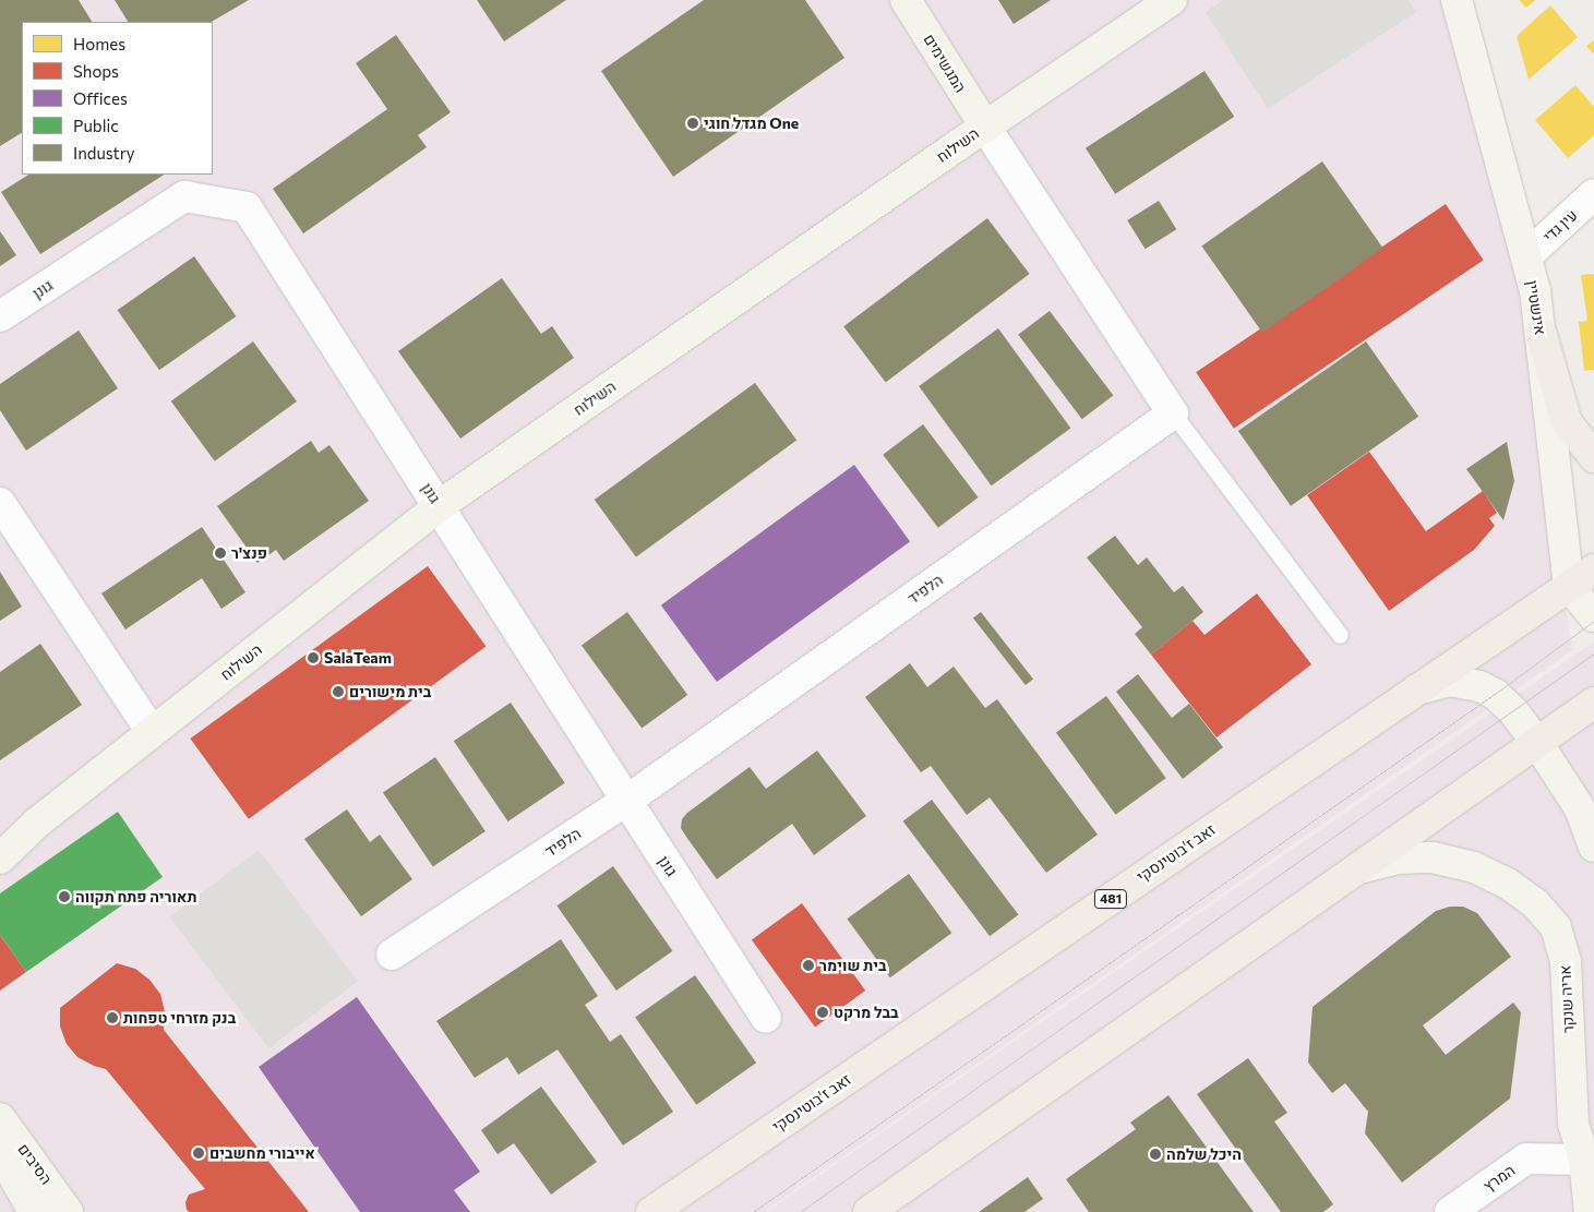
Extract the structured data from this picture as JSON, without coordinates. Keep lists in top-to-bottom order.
{
  "streets": {
    "main road": ["זאב ז'בוטינסקי", "481"],
    "street": [
      "המגשימים",
      "השילוח",
      "עין גדי",
      "גונן",
      "אינשטיין",
      "הלפיד",
      "אריה שנקר",
      "הסיבים",
      "המרץ"
    ]
  },
  "crossings": [
    ["המגשימים", "השילוח"],
    ["השילוח", "גונן"],
    ["עין גדי", "אינשטיין"],
    ["גונן", "הלפיד"],
    ["אינשטיין", "זאב ז'בוטינסקי"],
    ["אריה שנקר", "המרץ"]
  ],
  "places": [
    "מגדל חוגי One",
    "פנצ'ר",
    "SalaTeam",
    "בית מישורים",
    "תאוריה פתח תקווה",
    "בית שוימר",
    "בבל מרקט",
    "בנק מזרחי טפחות",
    "אייבורי מחשבים",
    "היכל שלמה"
  ],
  "legend": [
    "Homes",
    "Shops",
    "Offices",
    "Public",
    "Industry"
  ]
}
